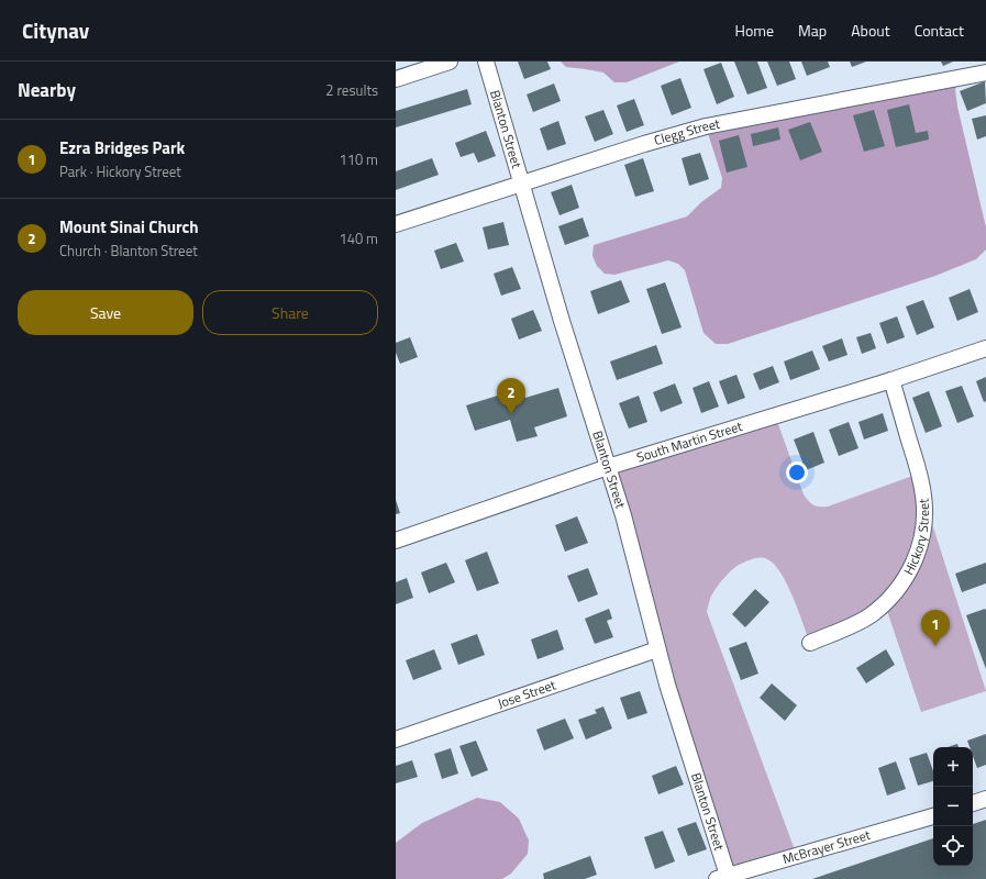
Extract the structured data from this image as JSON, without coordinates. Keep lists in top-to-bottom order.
{
  "streets": {
    "street": [
      "Blanton Street",
      "Clegg Street",
      "South Martin Street",
      "Hickory Street",
      "Jose Street",
      "McBrayer Street"
    ]
  },
  "crossings": [
    ["Blanton Street", "Clegg Street"],
    ["Blanton Street", "South Martin Street"],
    ["Blanton Street", "Jose Street"],
    ["Blanton Street", "McBrayer Street"],
    ["South Martin Street", "Hickory Street"]
  ],
  "page": {
    "header": "Citynav",
    "nav": [
      "Home",
      "Map",
      "About",
      "Contact"
    ],
    "heading": ["Nearby", "2 results"],
    "list": [
      {
        "mark": "1",
        "name": "Ezra Bridges Park",
        "note": "Park · Hickory Street",
        "value": "110 m"
      },
      {
        "mark": "2",
        "name": "Mount Sinai Church",
        "note": "Church · Blanton Street",
        "value": "140 m"
      }
    ],
    "buttons": ["Save", "Share"],
    "pins": ["2", "1"],
    "map_buttons": ["+", "−"]
  }
}
